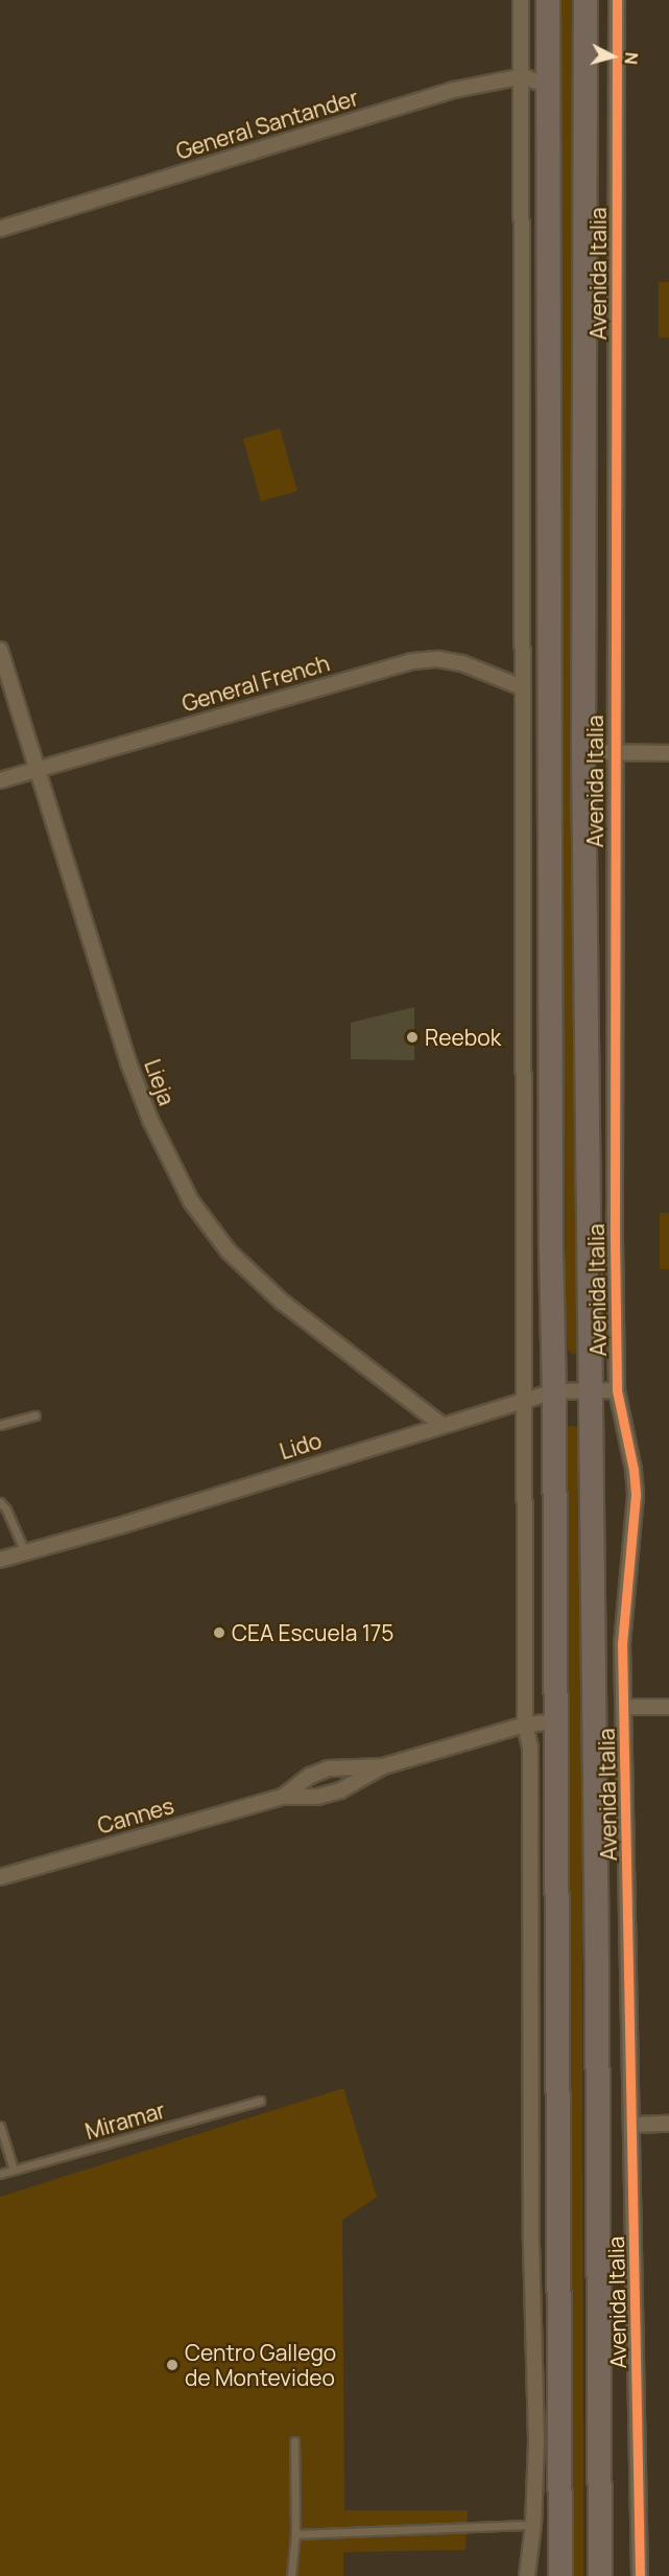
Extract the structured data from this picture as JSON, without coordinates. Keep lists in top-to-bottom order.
{
  "streets": {
    "main road": ["Avenida Italia"],
    "street": [
      "General Santander",
      "General French",
      "Lieja",
      "Lido",
      "Cannes"
    ],
    "lane": ["Miramar"]
  },
  "crossings": [
    ["Avenida Italia", "Lido"],
    ["Avenida Italia", "Cannes"],
    ["General French", "Lieja"],
    ["Lieja", "Lido"]
  ],
  "places": ["Reebok", "CEA Escuela 175", "Centro Gallego de Montevideo"],
  "north": "right"
}
